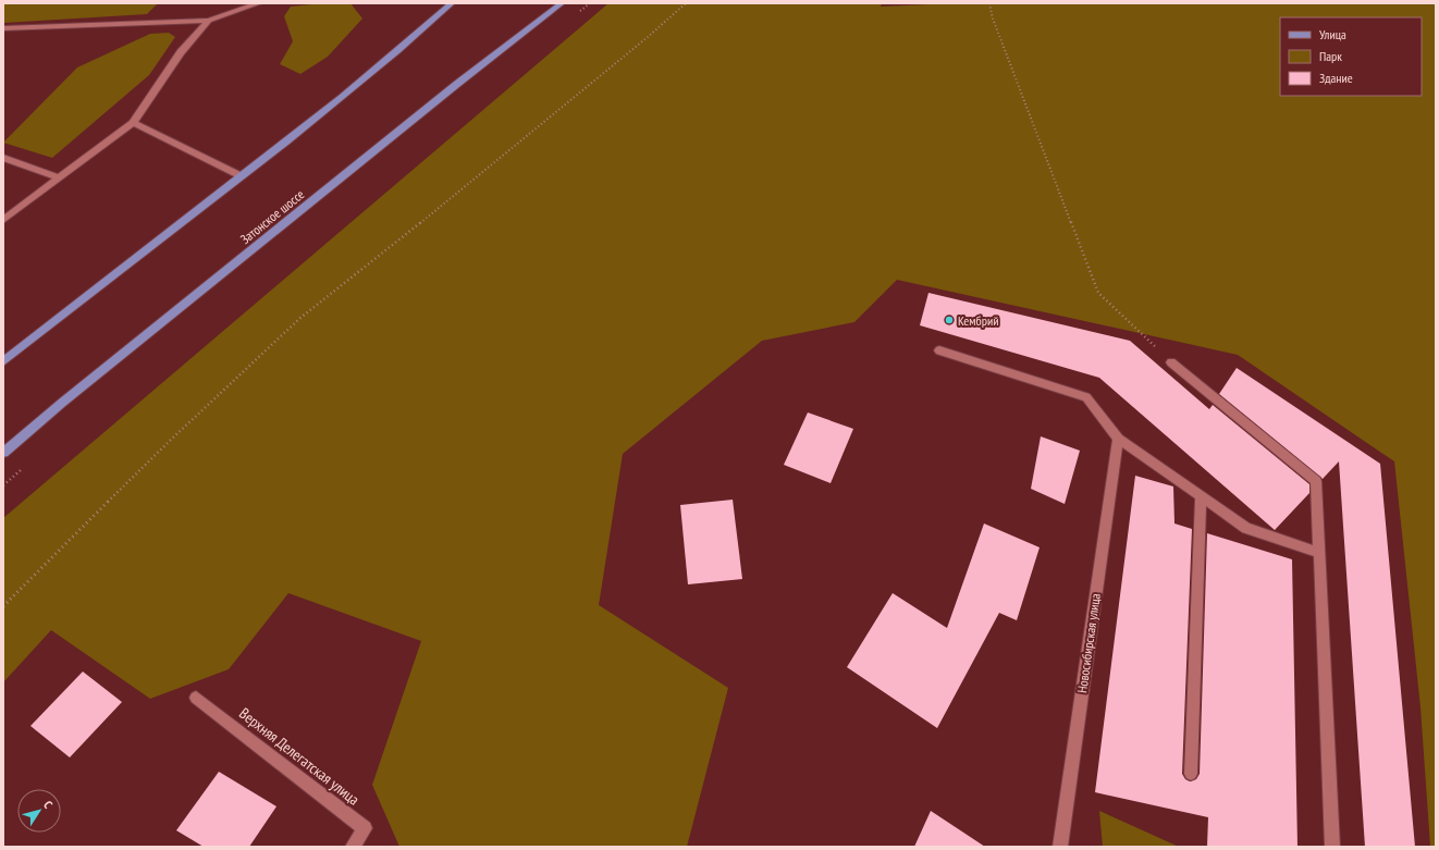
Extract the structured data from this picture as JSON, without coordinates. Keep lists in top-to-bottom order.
{
  "streets": {
    "main road": ["Затонское шоссе"],
    "street": ["Новосибирская улица", "Верхняя Делегатская улица"]
  },
  "places": ["Кембрий"],
  "legend": ["Улица", "Парк", "Здание"],
  "north": "top right"
}
